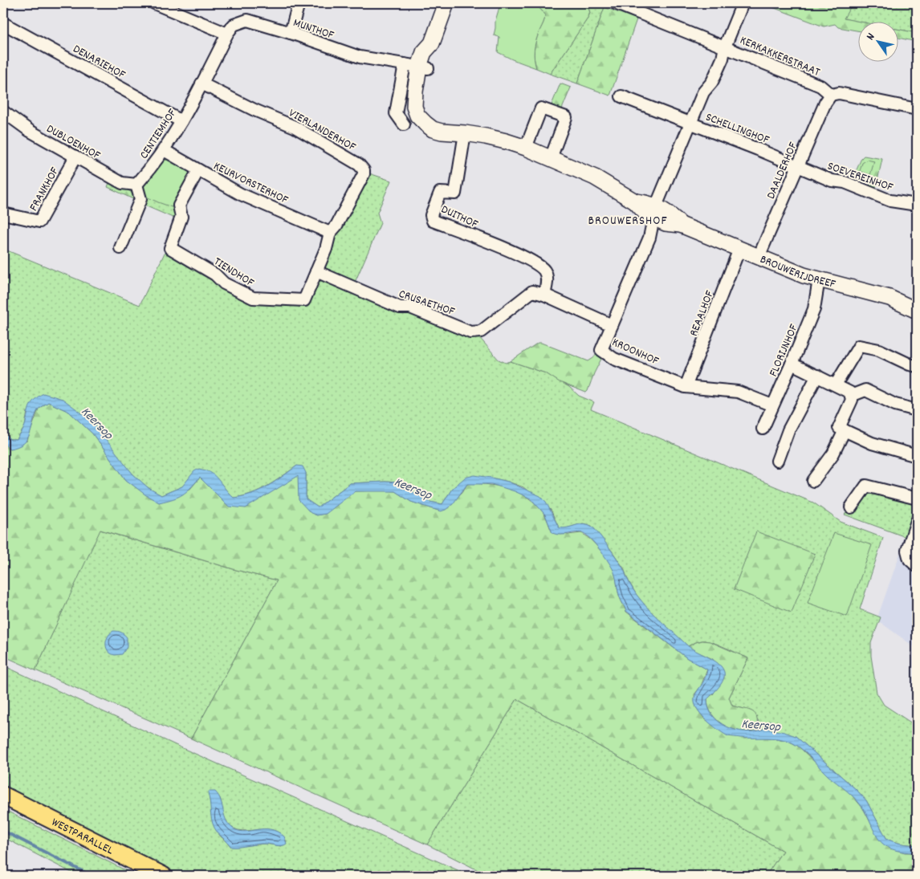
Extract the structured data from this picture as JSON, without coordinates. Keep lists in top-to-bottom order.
{
  "streets": {
    "main road": ["WESTPARALLEL"],
    "street": [
      "MUNTHOF",
      "KERKAKKERSTRAAT",
      "DENARIEHOF",
      "SCHELLINGHOF",
      "VIERLANDERHOF",
      "CENTIEMHOF",
      "DUBLOENHOF",
      "DAALDERHOF",
      "SOEVEREINHOF",
      "KEURVORSTERHOF",
      "FRANKHOF",
      "DUITHOF",
      "BROUWERIJDREEF",
      "TIENDHOF",
      "CRUSAETHOF",
      "REAALHOF",
      "FLORIJNHOF",
      "KROONHOF"
    ]
  },
  "crossings": [
    ["MUNTHOF", "CENTIEMHOF"],
    ["MUNTHOF", "BROUWERIJDREEF"],
    ["KERKAKKERSTRAAT", "SCHELLINGHOF"],
    ["KERKAKKERSTRAAT", "DAALDERHOF"],
    ["DENARIEHOF", "CENTIEMHOF"],
    ["SCHELLINGHOF", "DAALDERHOF"],
    ["SCHELLINGHOF", "SOEVEREINHOF"],
    ["SCHELLINGHOF", "BROUWERIJDREEF"],
    ["SCHELLINGHOF", "KROONHOF"],
    ["VIERLANDERHOF", "CENTIEMHOF"],
    ["VIERLANDERHOF", "KEURVORSTERHOF"],
    ["VIERLANDERHOF", "TIENDHOF"],
    ["CENTIEMHOF", "DUBLOENHOF"],
    ["CENTIEMHOF", "KEURVORSTERHOF"],
    ["DUBLOENHOF", "FRANKHOF"],
    ["DAALDERHOF", "SOEVEREINHOF"],
    ["DAALDERHOF", "BROUWERIJDREEF"],
    ["KEURVORSTERHOF", "TIENDHOF"],
    ["DUITHOF", "BROUWERIJDREEF"],
    ["DUITHOF", "CRUSAETHOF"],
    ["BROUWERIJDREEF", "REAALHOF"],
    ["BROUWERIJDREEF", "FLORIJNHOF"],
    ["BROUWERIJDREEF", "KROONHOF"],
    ["TIENDHOF", "CRUSAETHOF"],
    ["CRUSAETHOF", "KROONHOF"],
    ["REAALHOF", "KROONHOF"],
    ["FLORIJNHOF", "KROONHOF"]
  ],
  "districts": ["BROUWERSHOF"],
  "water": ["Keersop"],
  "north": "top left"
}
